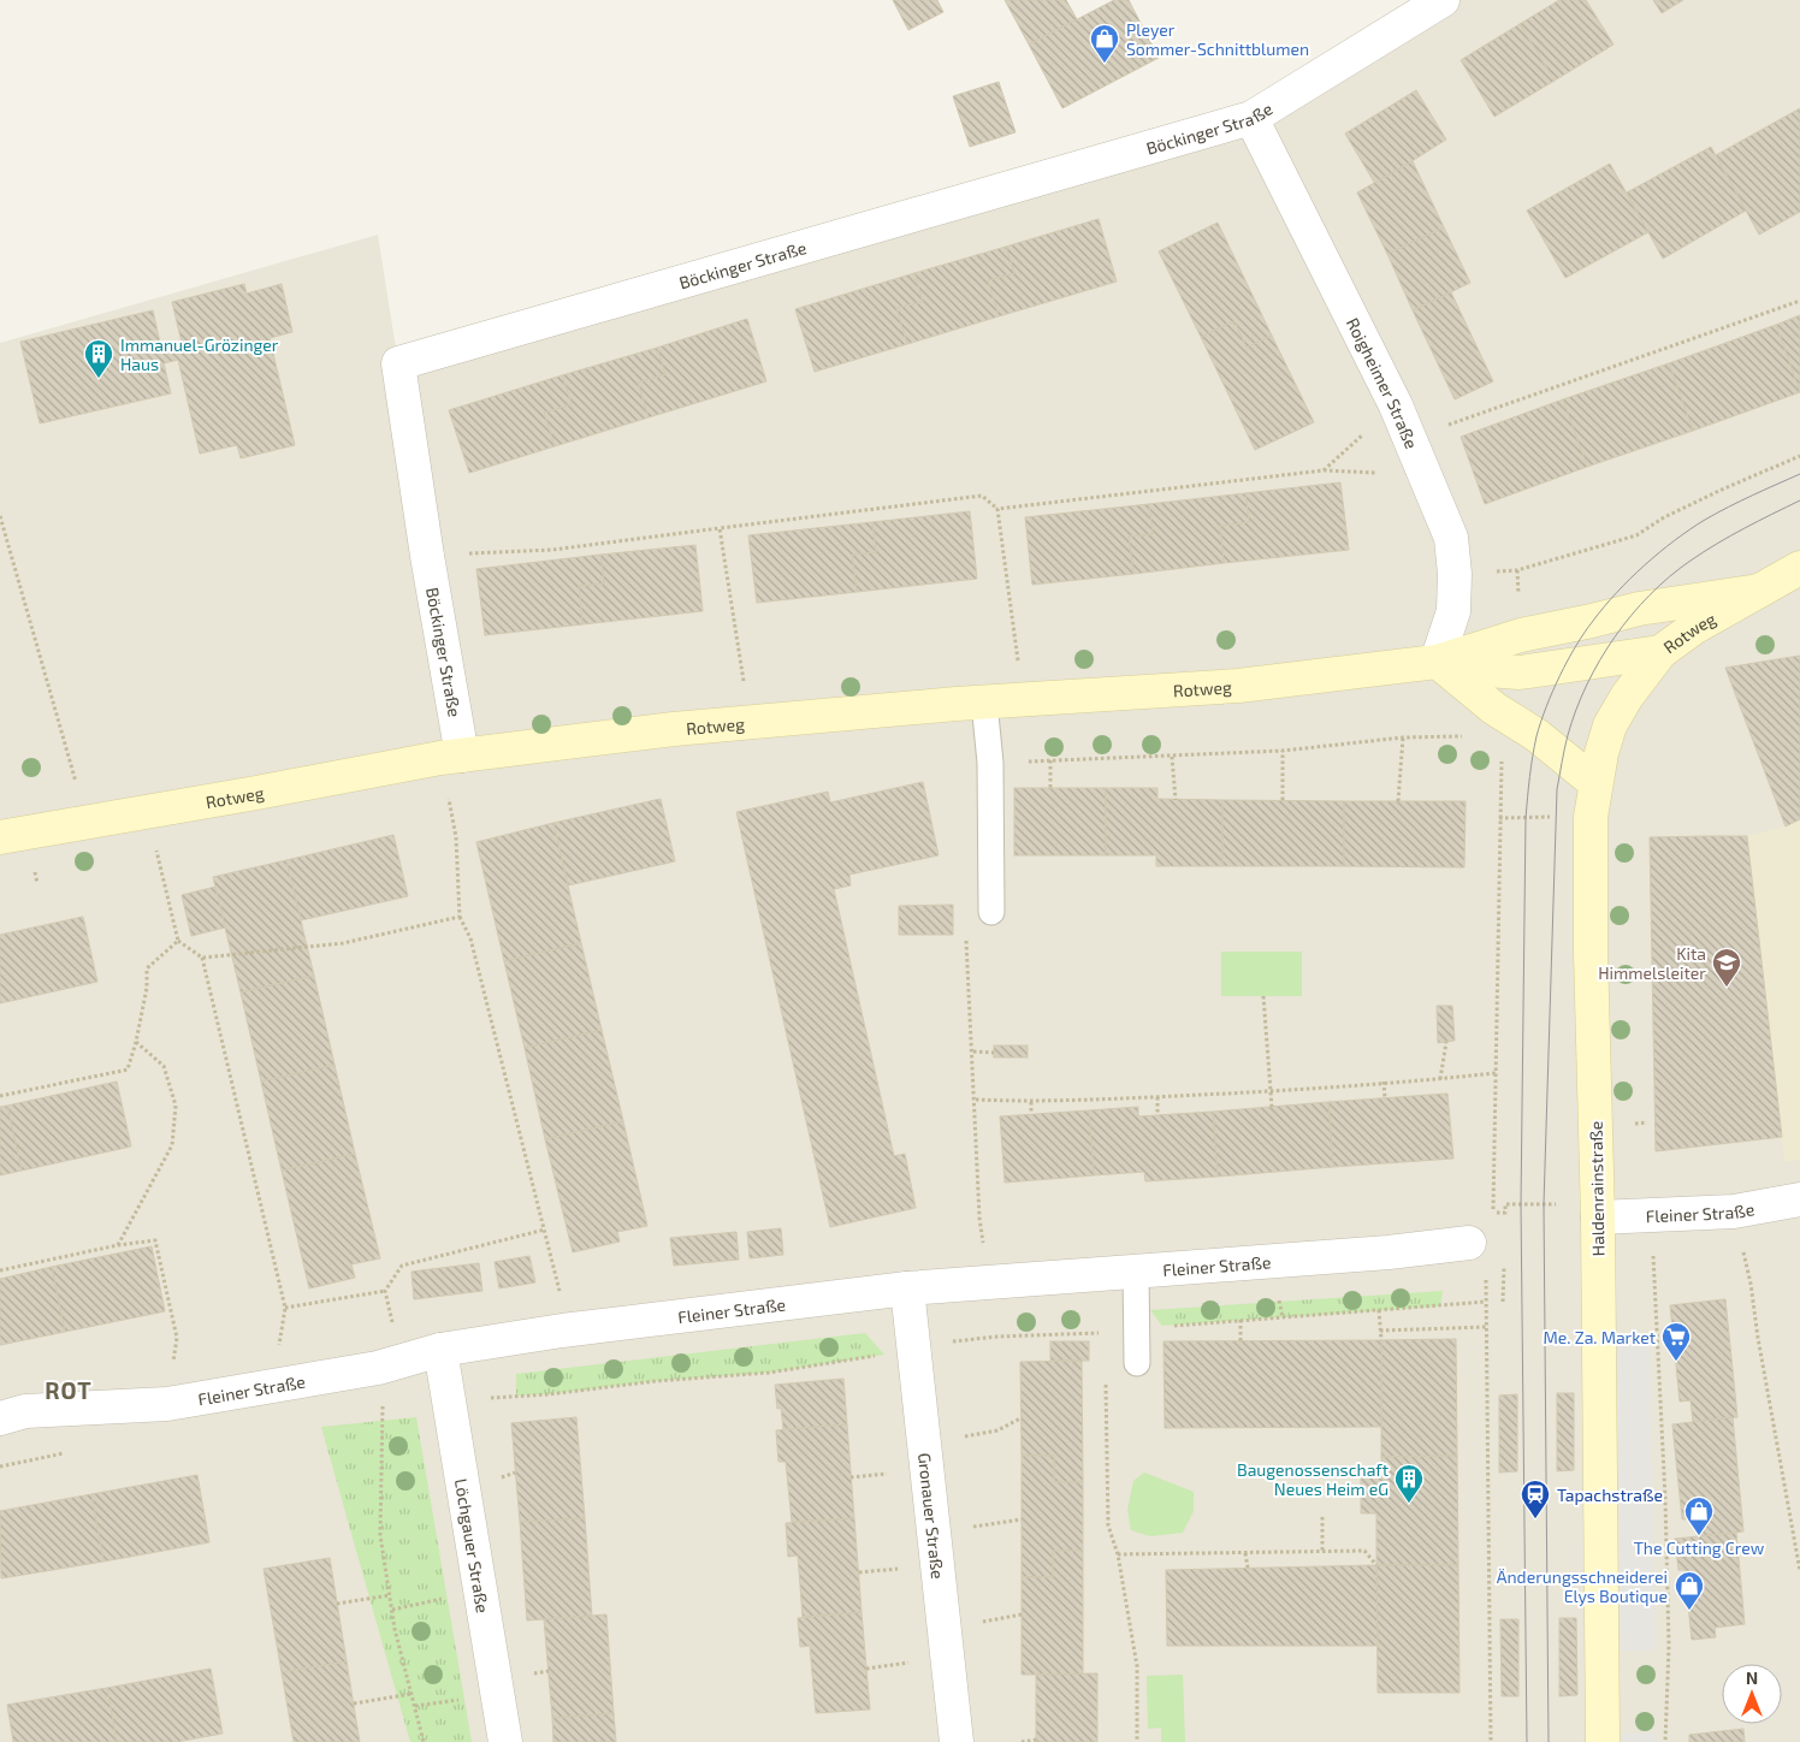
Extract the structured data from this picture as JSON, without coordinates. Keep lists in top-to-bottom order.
{
  "streets": {
    "main road": ["Rotweg", "Haldenrainstraße"],
    "street": [
      "Böckinger Straße",
      "Roigheimer Straße",
      "Fleiner Straße",
      "Gronauer Straße",
      "Löchgauer Straße"
    ]
  },
  "crossings": [
    ["Böckinger Straße", "Roigheimer Straße"],
    ["Böckinger Straße", "Rotweg"],
    ["Roigheimer Straße", "Rotweg"],
    ["Rotweg", "Haldenrainstraße"],
    ["Haldenrainstraße", "Fleiner Straße"],
    ["Fleiner Straße", "Gronauer Straße"],
    ["Fleiner Straße", "Löchgauer Straße"]
  ],
  "districts": ["ROT"],
  "places": {
    "shop": ["Pleyer Sommer-Schnittblumen", "The Cutting Crew", "Änderungsschneiderei Elys Boutique"],
    "building": ["Immanuel-Grözinger Haus", "Baugenossenschaft Neues Heim eG"],
    "school or university": ["Kita Himmelsleiter"],
    "supermarket": ["Me. Za. Market"],
    "station": ["Tapachstraße"]
  },
  "north": "top"
}
